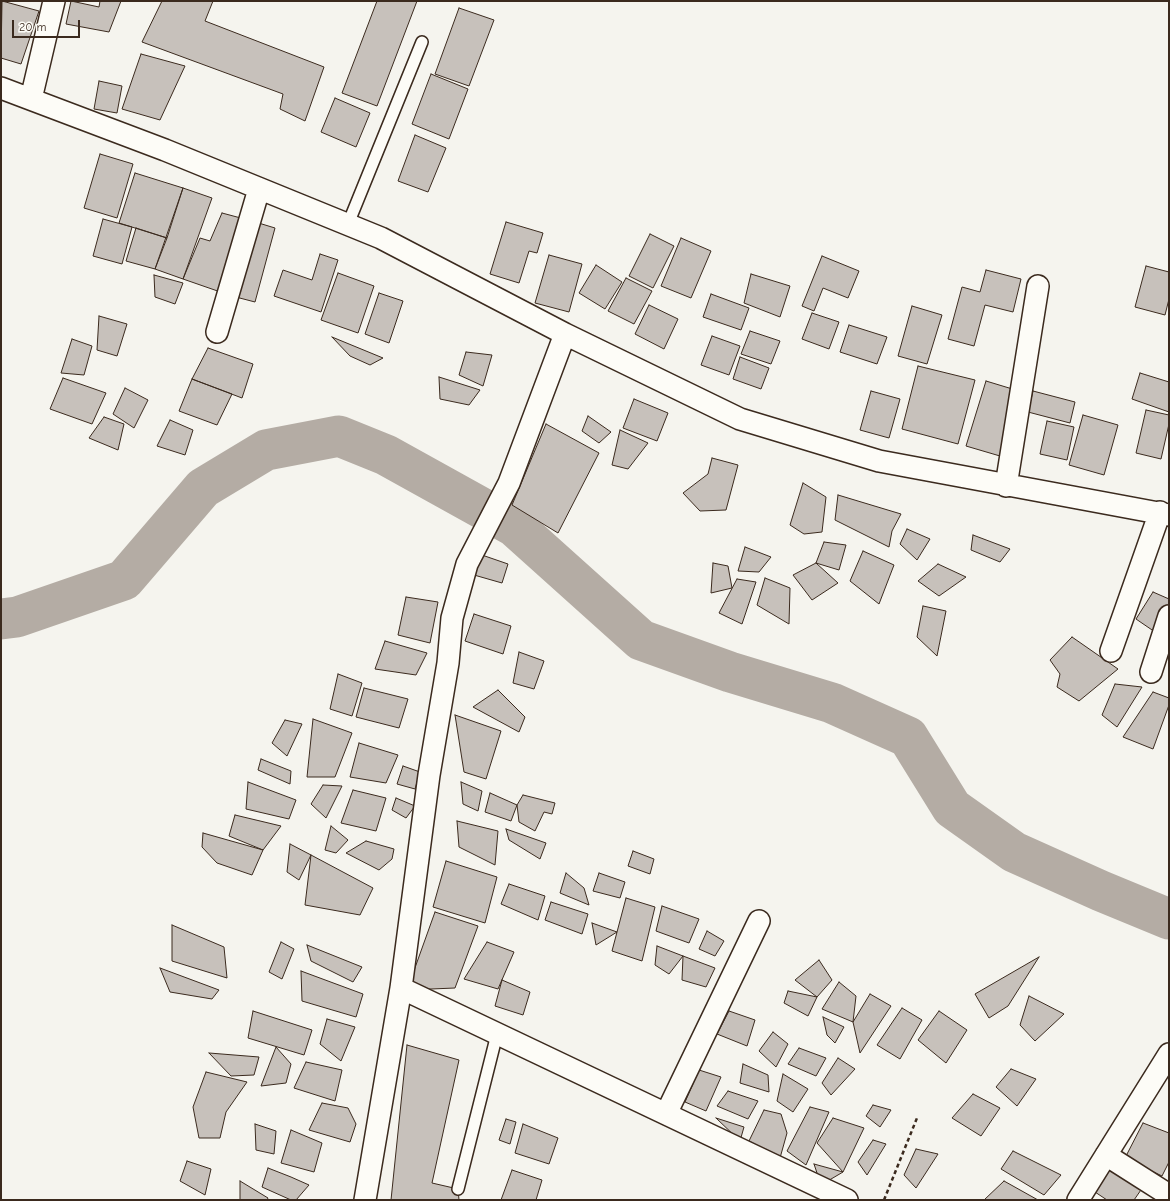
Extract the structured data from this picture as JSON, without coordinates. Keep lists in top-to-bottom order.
{
  "scale_bar": "20 m"
}
